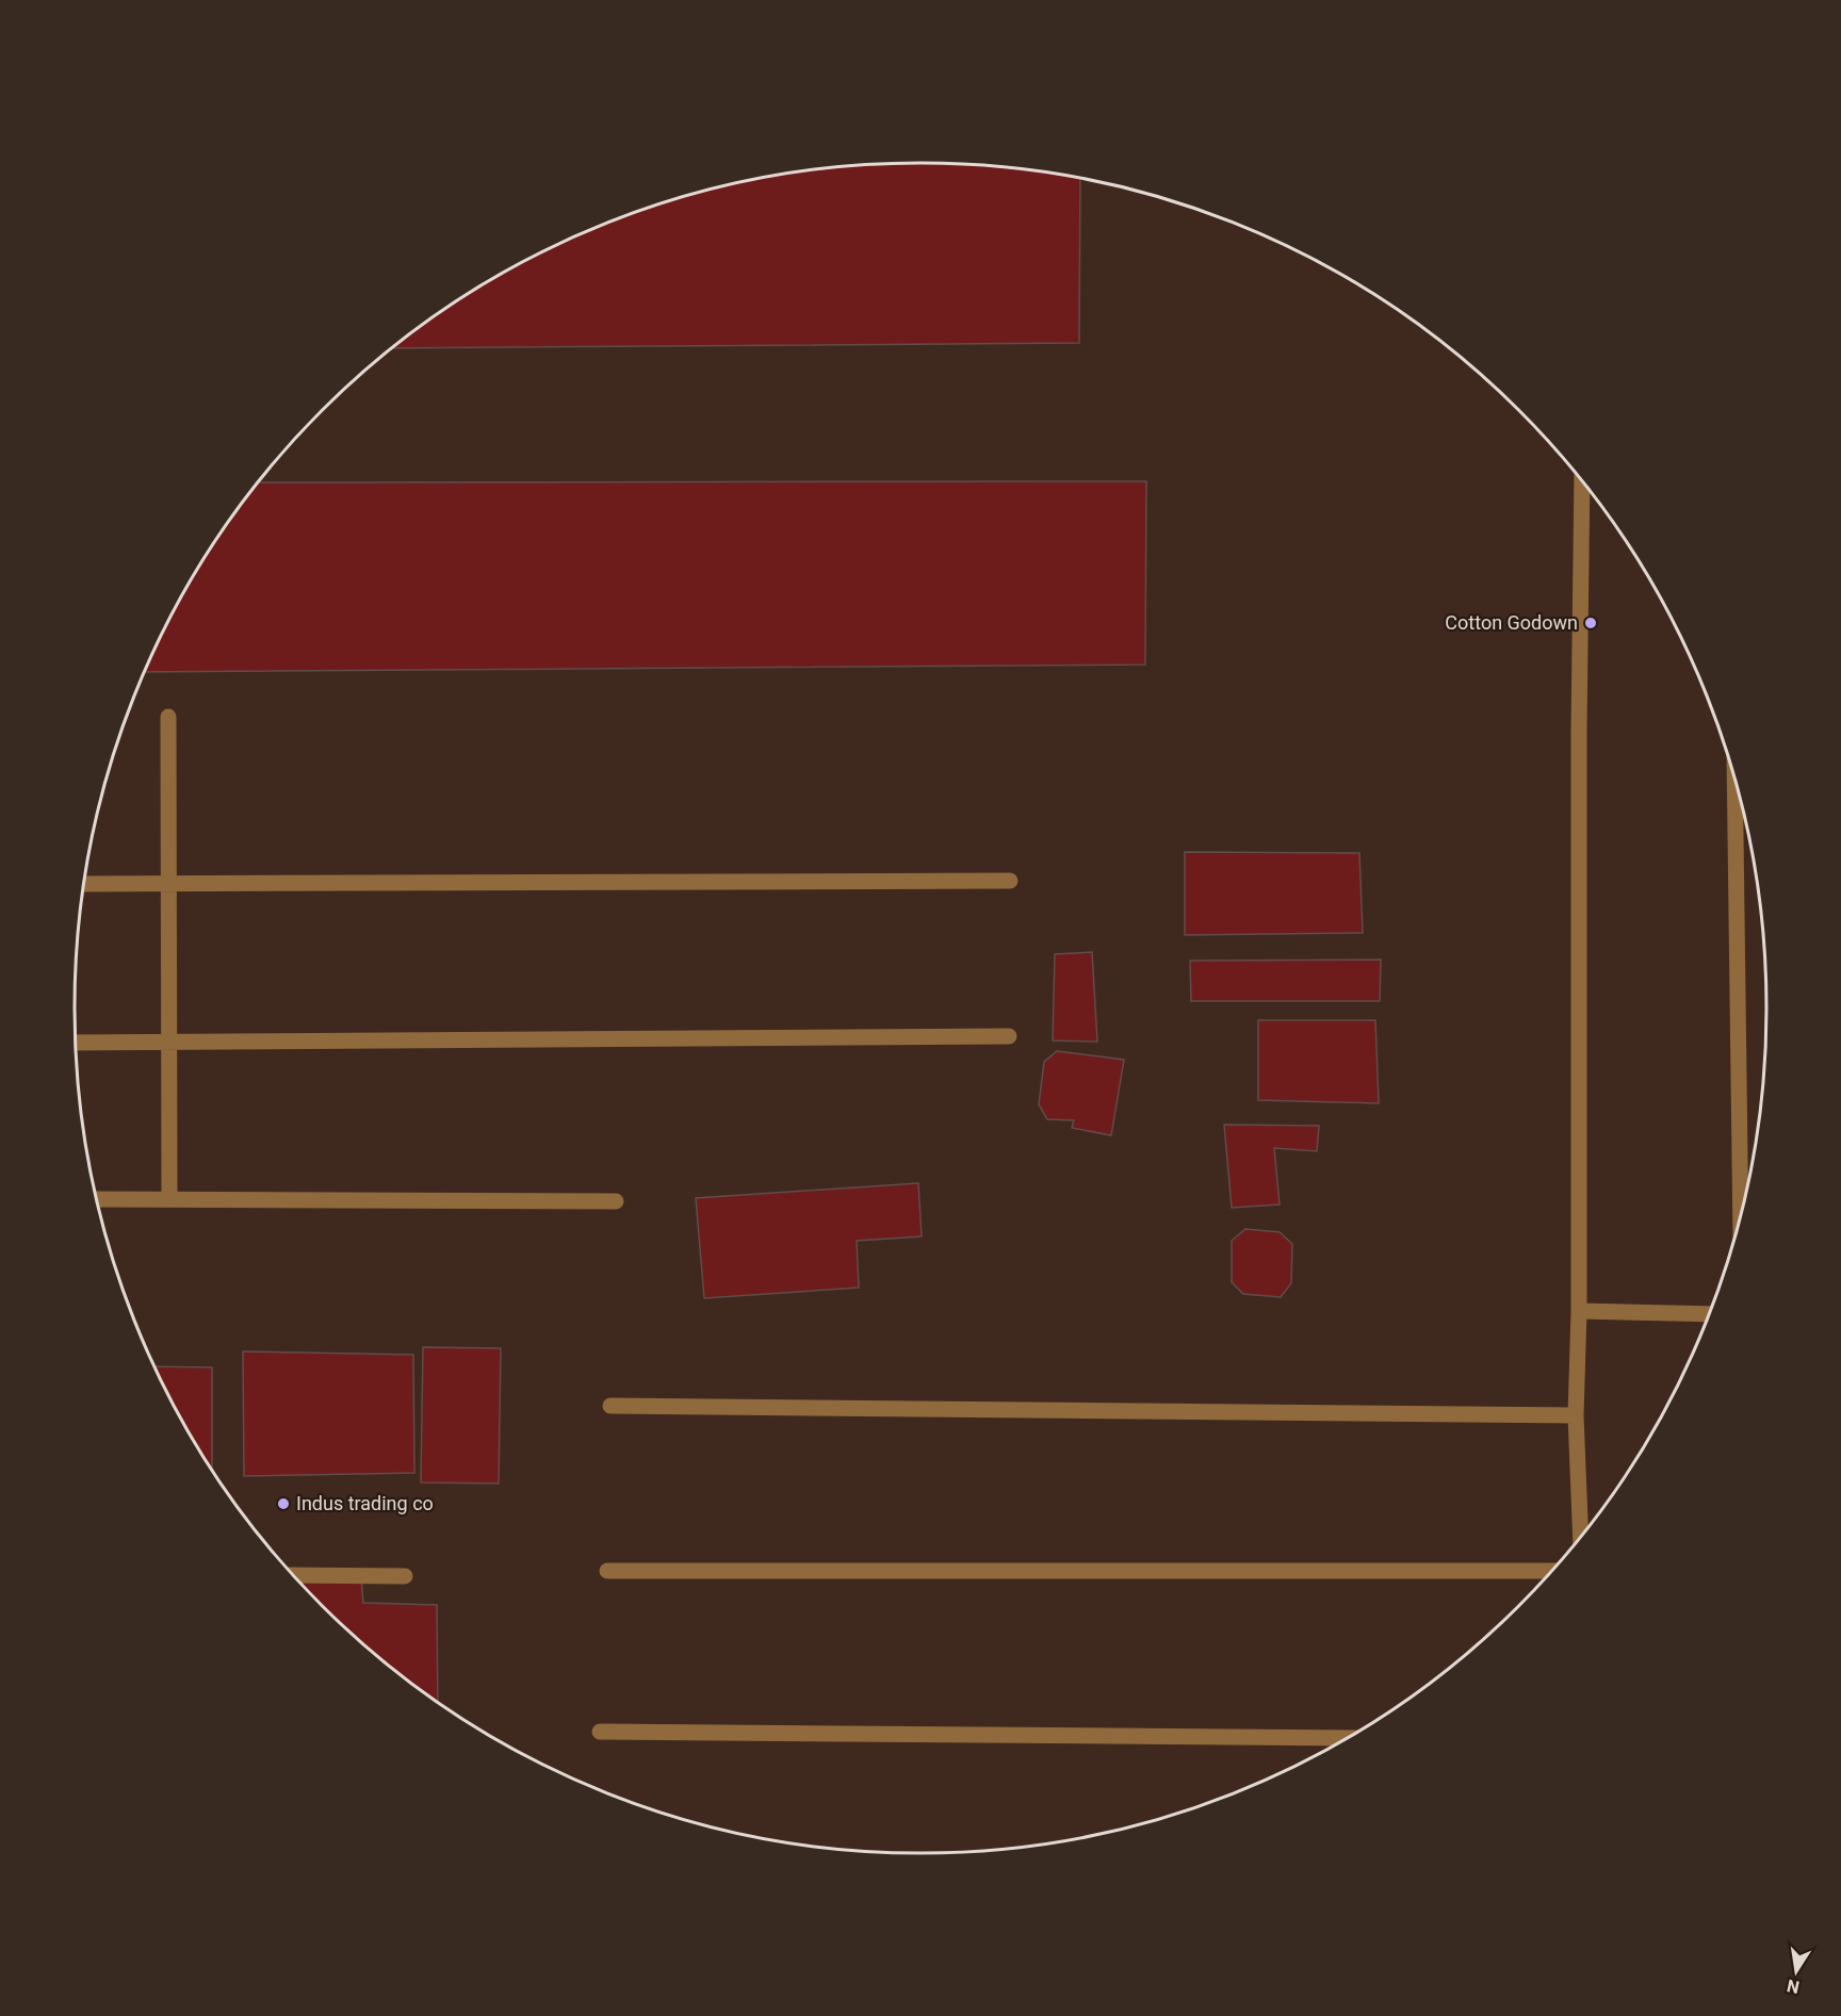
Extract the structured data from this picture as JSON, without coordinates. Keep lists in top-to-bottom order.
{
  "places": ["Cotton Godown", "Indus trading co"],
  "north": "bottom"
}
